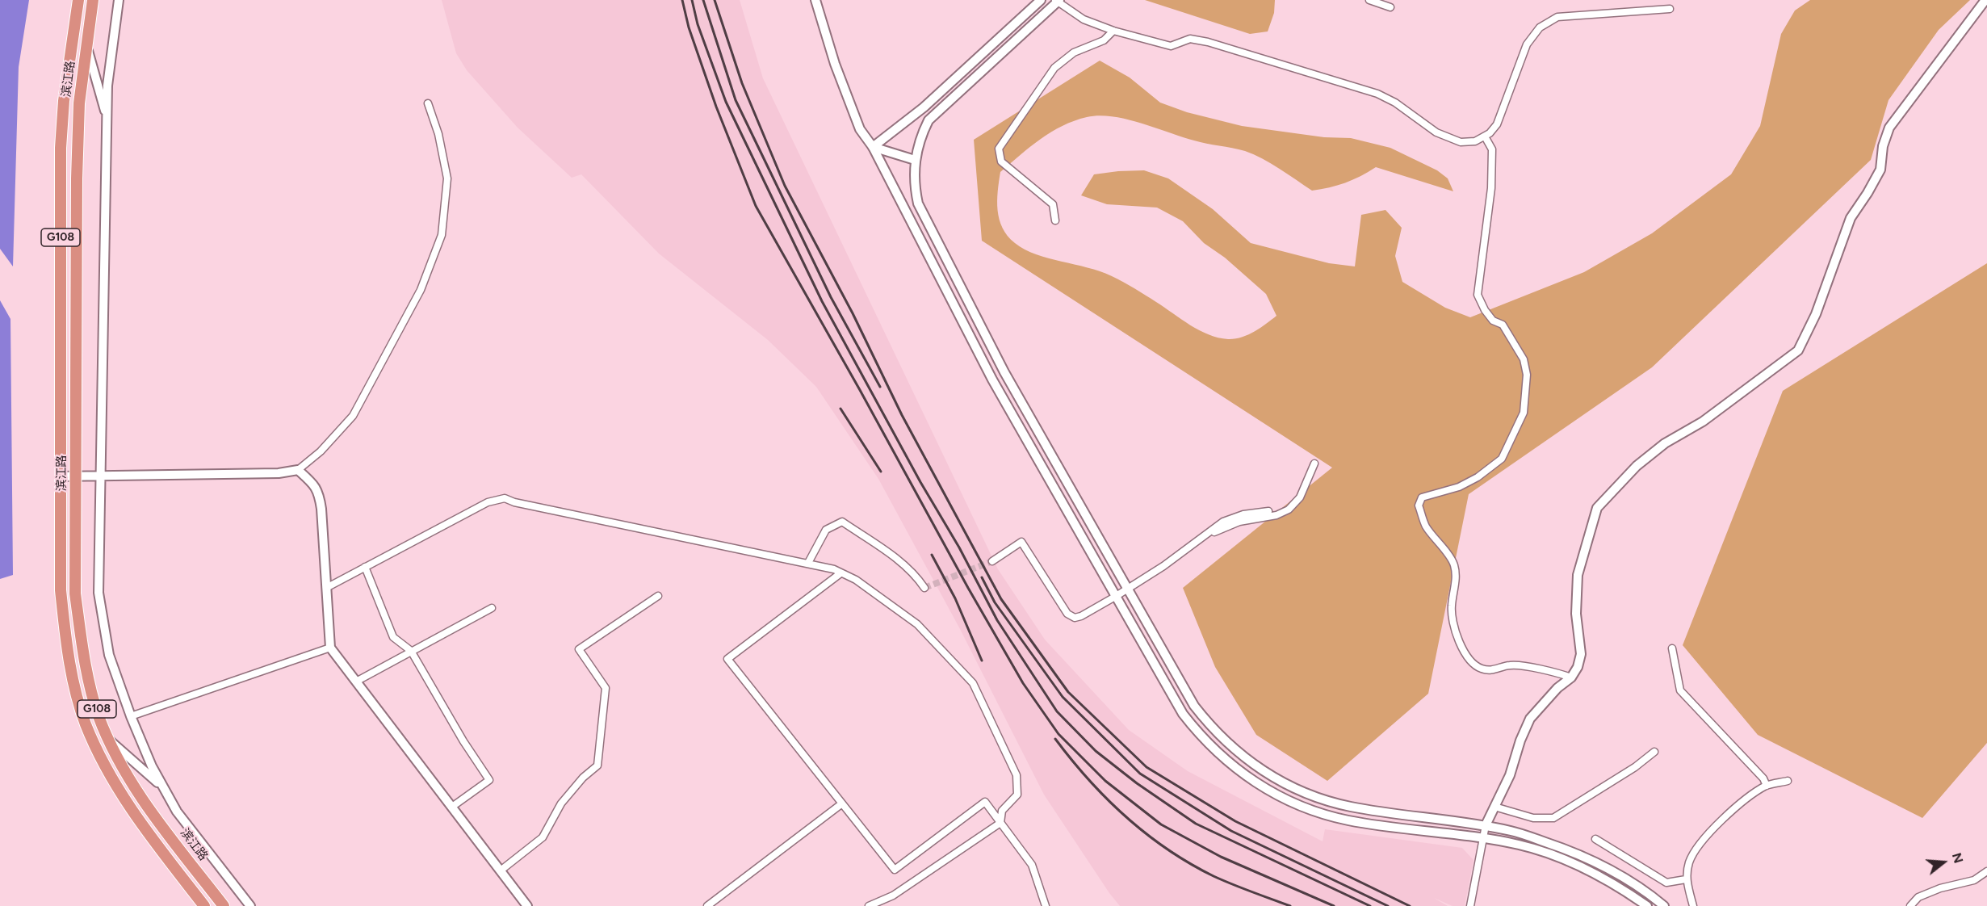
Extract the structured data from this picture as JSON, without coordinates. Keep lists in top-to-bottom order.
{
  "streets": {
    "highway": ["滨江路", "G108"]
  },
  "north": "right"
}
